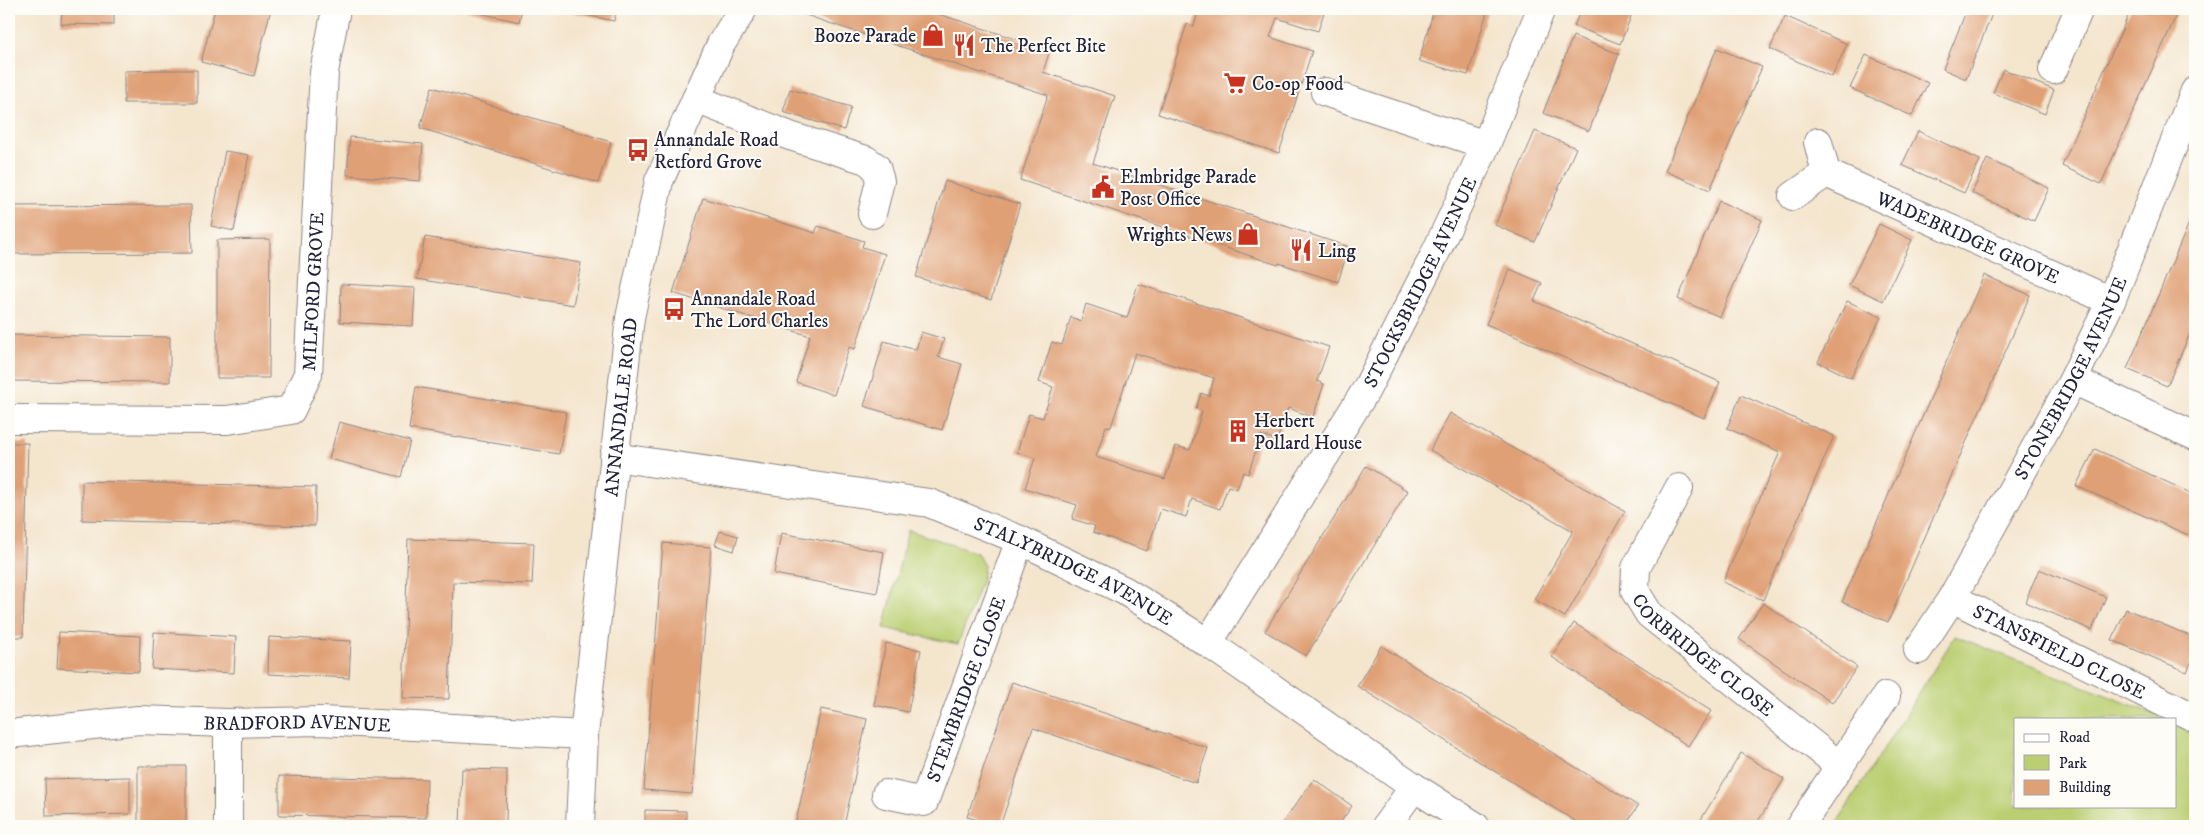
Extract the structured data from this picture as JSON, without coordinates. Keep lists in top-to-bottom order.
{
  "streets": {
    "street": [
      "WADEBRIDGE GROVE",
      "STOCKSBRIDGE AVENUE",
      "MILFORD GROVE",
      "STONEBRIDGE AVENUE",
      "ANNANDALE ROAD",
      "STALYBRIDGE AVENUE",
      "CORBRIDGE CLOSE",
      "STANSFIELD CLOSE",
      "STEMBRIDGE CLOSE",
      "BRADFORD AVENUE"
    ]
  },
  "crossings": [
    ["WADEBRIDGE GROVE", "STONEBRIDGE AVENUE"],
    ["STOCKSBRIDGE AVENUE", "STALYBRIDGE AVENUE"],
    ["STONEBRIDGE AVENUE", "STANSFIELD CLOSE"],
    ["ANNANDALE ROAD", "STALYBRIDGE AVENUE"],
    ["ANNANDALE ROAD", "BRADFORD AVENUE"],
    ["STALYBRIDGE AVENUE", "STEMBRIDGE CLOSE"]
  ],
  "places": {
    "shop": ["Booze Parade", "Wrights News"],
    "restaurant": ["The Perfect Bite", "Ling"],
    "supermarket": ["Co-op Food"],
    "bus stop": ["Annandale Road Retford Grove", "Annandale Road The Lord Charles"],
    "public building": ["Elmbridge Parade Post Office"],
    "building": ["Herbert Pollard House"]
  },
  "legend": ["Road", "Park", "Building"]
}
